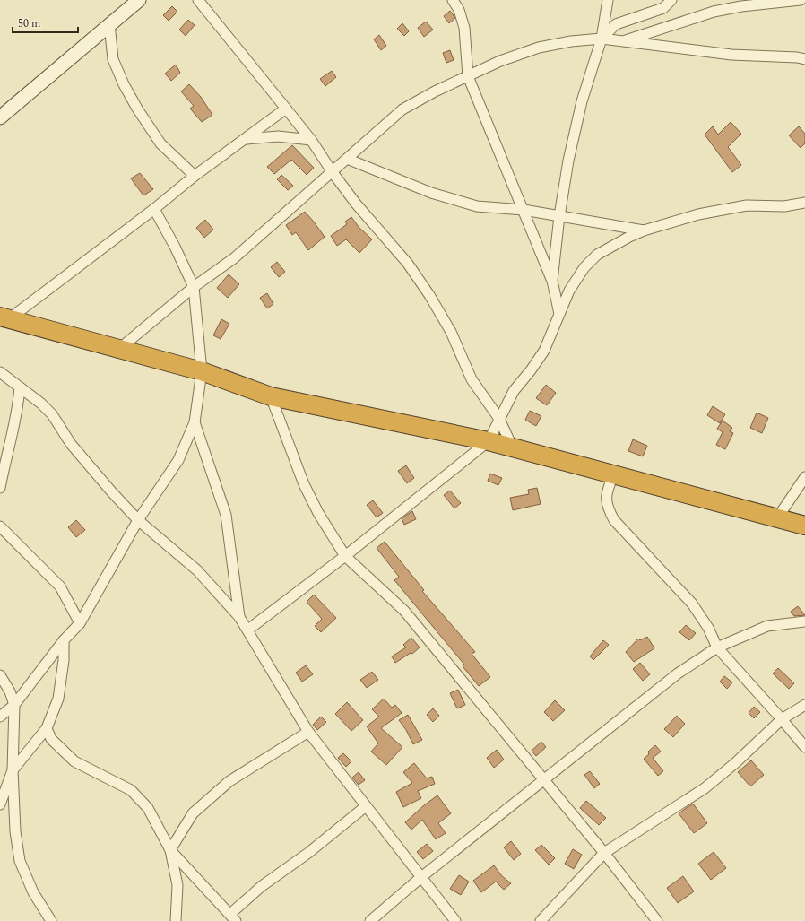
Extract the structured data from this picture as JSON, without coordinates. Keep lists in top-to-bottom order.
{
  "scale_bar": "50 m"
}
